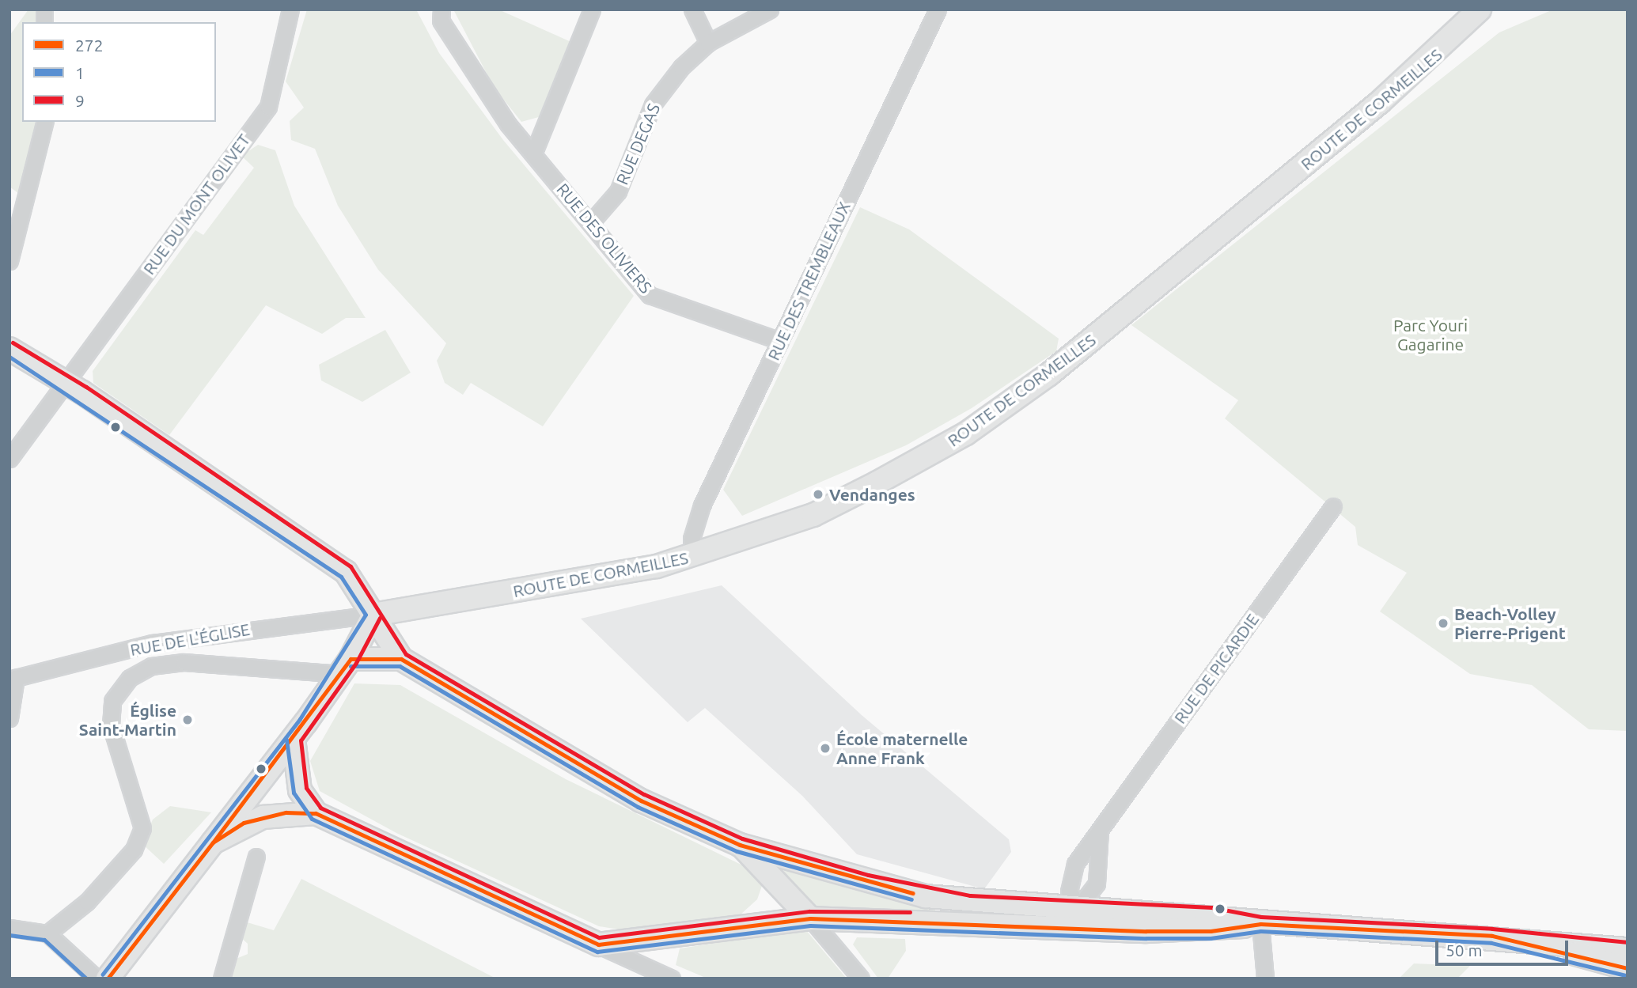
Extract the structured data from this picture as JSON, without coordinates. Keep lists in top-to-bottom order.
{
  "streets": {
    "main road": ["ROUTE DE CORMEILLES"],
    "street": [
      "RUE DEGAS",
      "RUE DU MONT OLIVET",
      "RUE DES OLIVIERS",
      "RUE DES TREMBLEAUX",
      "RUE DE L'ÉGLISE",
      "RUE DE PICARDIE"
    ]
  },
  "crossings": [
    ["ROUTE DE CORMEILLES", "RUE DES TREMBLEAUX"],
    ["ROUTE DE CORMEILLES", "RUE DE L'ÉGLISE"],
    ["RUE DEGAS", "RUE DES OLIVIERS"],
    ["RUE DES OLIVIERS", "RUE DES TREMBLEAUX"]
  ],
  "parks": ["Parc Youri Gagarine"],
  "places": [
    "Vendanges",
    "Beach-Volley Pierre-Prigent",
    "Église Saint-Martin",
    "École maternelle Anne Frank"
  ],
  "lines": ["transit line 9", "transit line 1", "transit line 272"],
  "legend": ["272", "1", "9"],
  "scale_bar": "50 m"
}
